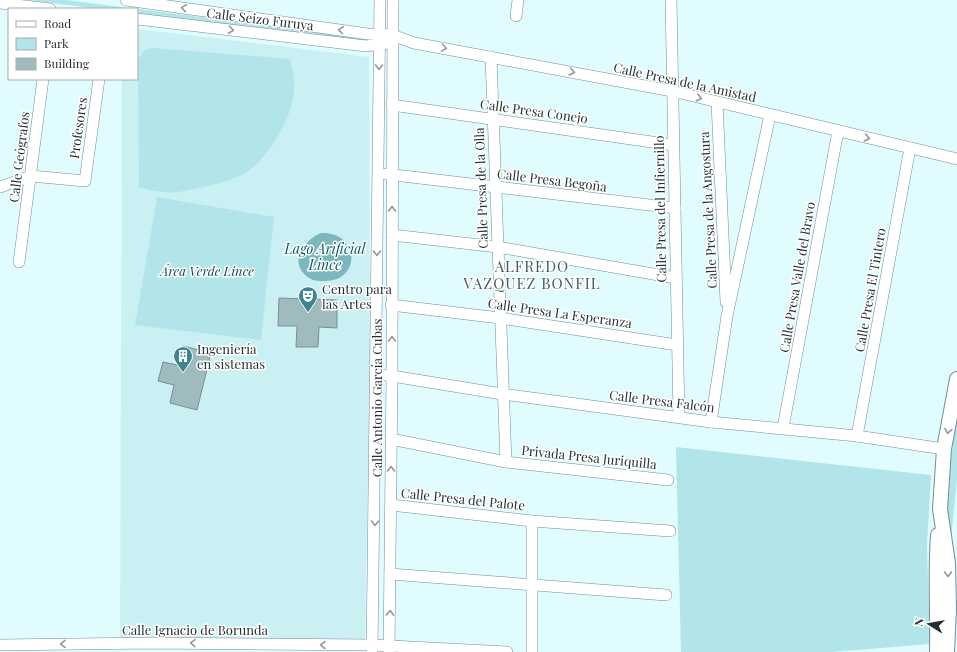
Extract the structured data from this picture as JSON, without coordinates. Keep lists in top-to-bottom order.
{
  "streets": {
    "street": [
      "Calle Seizo Furuya",
      "Calle Presa de la Amistad",
      "Calle Presa Conejo",
      "Profesores",
      "Calle Geógrafos",
      "Calle Presa Begoña",
      "Calle Presa de la Olla",
      "Calle Presa del Infiernillo",
      "Calle Presa de la Angostura",
      "Calle Presa Valle del Bravo",
      "Calle Presa El Tintero",
      "Calle Presa La Esperanza",
      "Calle Antonio García Cubas",
      "Calle Presa Falcón",
      "Privada Presa Juriquilla",
      "Calle Presa del Palote",
      "Calle Ignacio de Borunda"
    ]
  },
  "crossings": [
    ["Calle Seizo Furuya", "Calle Presa de la Amistad"],
    ["Calle Seizo Furuya", "Calle Antonio García Cubas"],
    ["Calle Presa de la Amistad", "Calle Presa de la Olla"],
    ["Calle Presa de la Amistad", "Calle Presa del Infiernillo"],
    ["Calle Presa de la Amistad", "Calle Presa de la Angostura"],
    ["Calle Presa de la Amistad", "Calle Presa Valle del Bravo"],
    ["Calle Presa de la Amistad", "Calle Presa El Tintero"],
    ["Calle Presa de la Amistad", "Calle Antonio García Cubas"],
    ["Calle Presa Conejo", "Calle Presa de la Olla"],
    ["Calle Presa Conejo", "Calle Presa del Infiernillo"],
    ["Calle Presa Conejo", "Calle Antonio García Cubas"],
    ["Profesores", "Calle Geógrafos"],
    ["Calle Presa Begoña", "Calle Presa de la Olla"],
    ["Calle Presa Begoña", "Calle Presa del Infiernillo"],
    ["Calle Presa Begoña", "Calle Antonio García Cubas"],
    ["Calle Presa de la Olla", "Calle Presa La Esperanza"],
    ["Calle Presa de la Olla", "Calle Presa Falcón"],
    ["Calle Presa de la Olla", "Privada Presa Juriquilla"],
    ["Calle Presa del Infiernillo", "Calle Presa La Esperanza"],
    ["Calle Presa del Infiernillo", "Calle Presa Falcón"],
    ["Calle Presa de la Angostura", "Calle Presa Falcón"],
    ["Calle Presa Valle del Bravo", "Calle Presa Falcón"],
    ["Calle Presa El Tintero", "Calle Presa Falcón"],
    ["Calle Presa La Esperanza", "Calle Antonio García Cubas"],
    ["Calle Antonio García Cubas", "Calle Presa Falcón"],
    ["Calle Antonio García Cubas", "Privada Presa Juriquilla"],
    ["Calle Antonio García Cubas", "Calle Presa del Palote"],
    ["Calle Antonio García Cubas", "Calle Ignacio de Borunda"]
  ],
  "one_way": ["Calle Presa de la Amistad", "Calle Ignacio de Borunda"],
  "districts": ["ALFREDO VAZQUEZ BONFIL"],
  "water": ["Lago Arificial Lince"],
  "parks": ["Área Verde Lince"],
  "places": {
    "theatre": ["Centro para las Artes"],
    "building": ["Ingeniería en sistemas"]
  },
  "legend": ["Road", "Park", "Building"],
  "north": "left"
}
